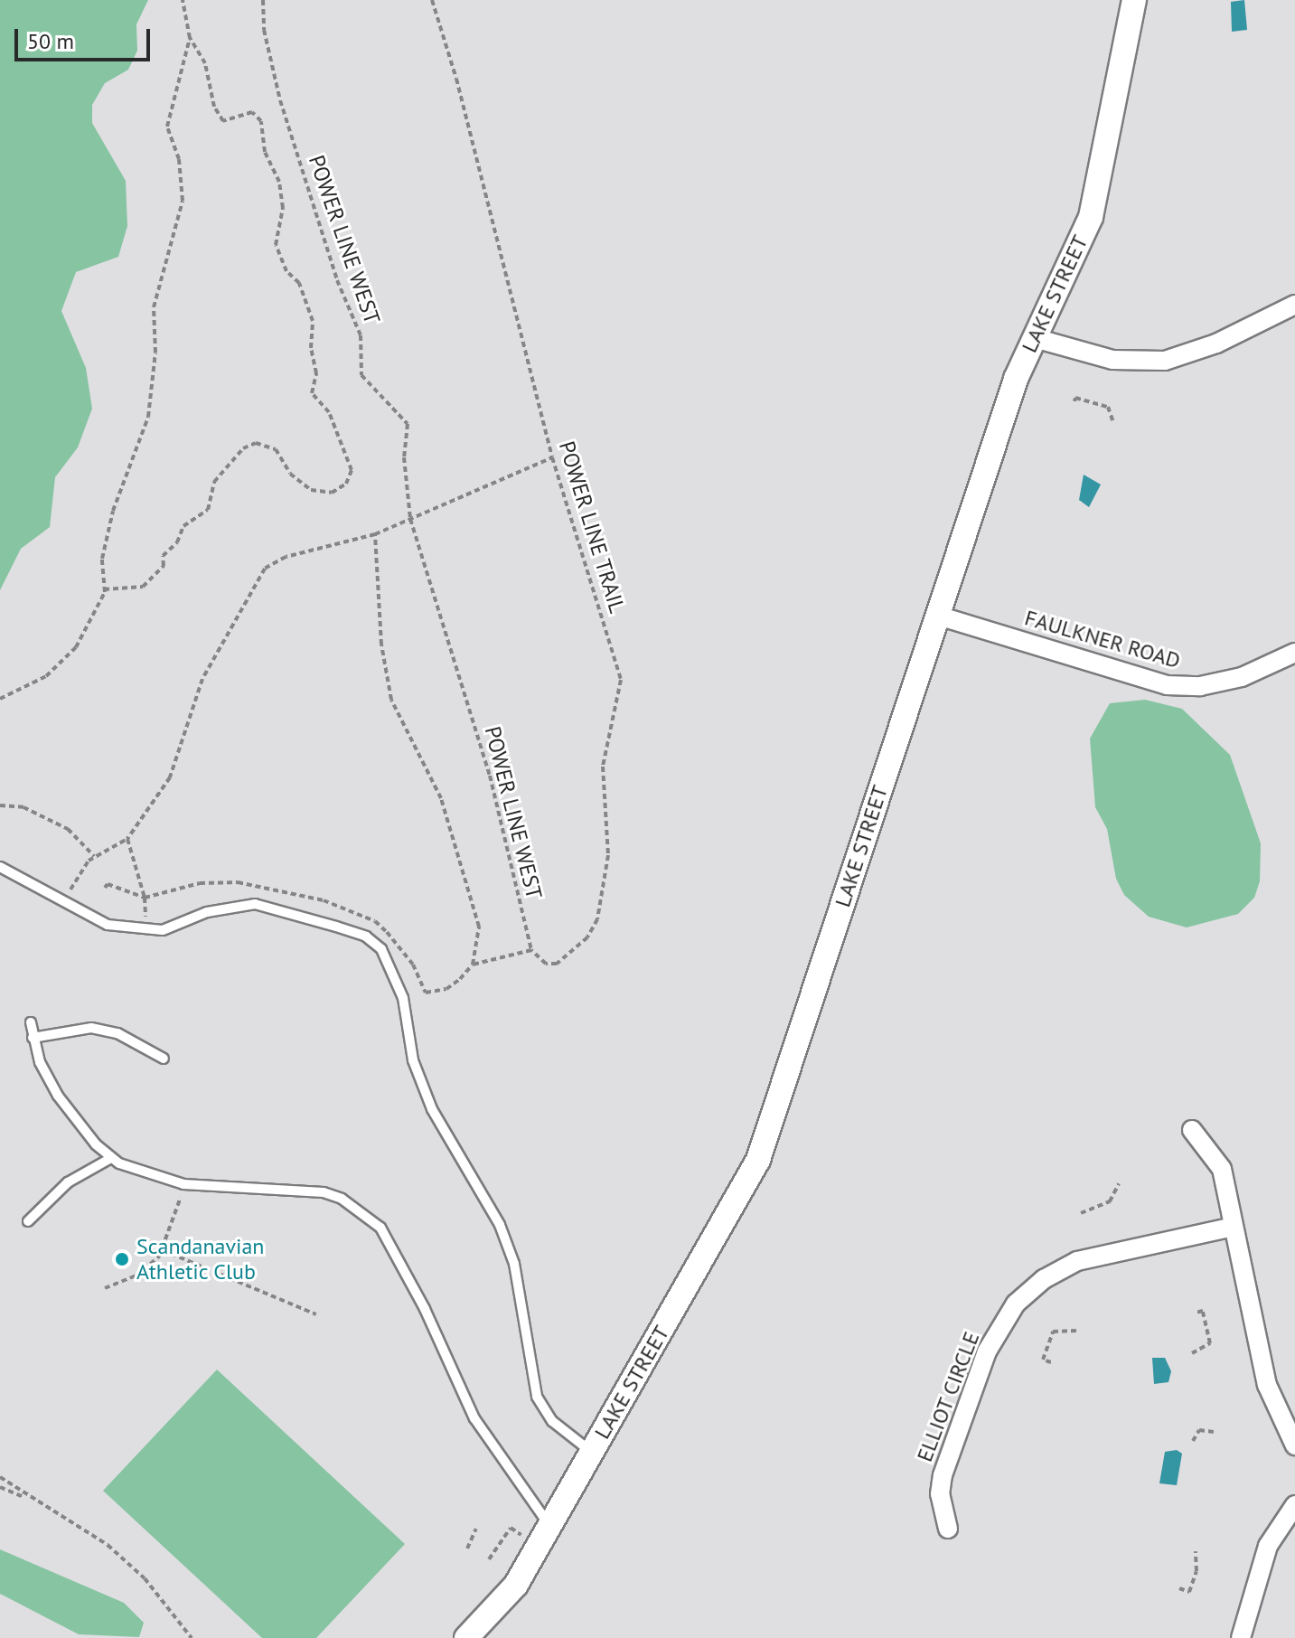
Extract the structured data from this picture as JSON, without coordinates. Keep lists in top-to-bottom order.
{
  "streets": {
    "main road": ["LAKE STREET"],
    "street": ["FAULKNER ROAD", "ELLIOT CIRCLE"],
    "path": ["POWER LINE WEST", "POWER LINE TRAIL"]
  },
  "crossings": [
    ["POWER LINE WEST", "POWER LINE TRAIL"],
    ["LAKE STREET", "FAULKNER ROAD"]
  ],
  "places": ["Scandanavian Athletic Club"],
  "scale_bar": "50 m"
}
